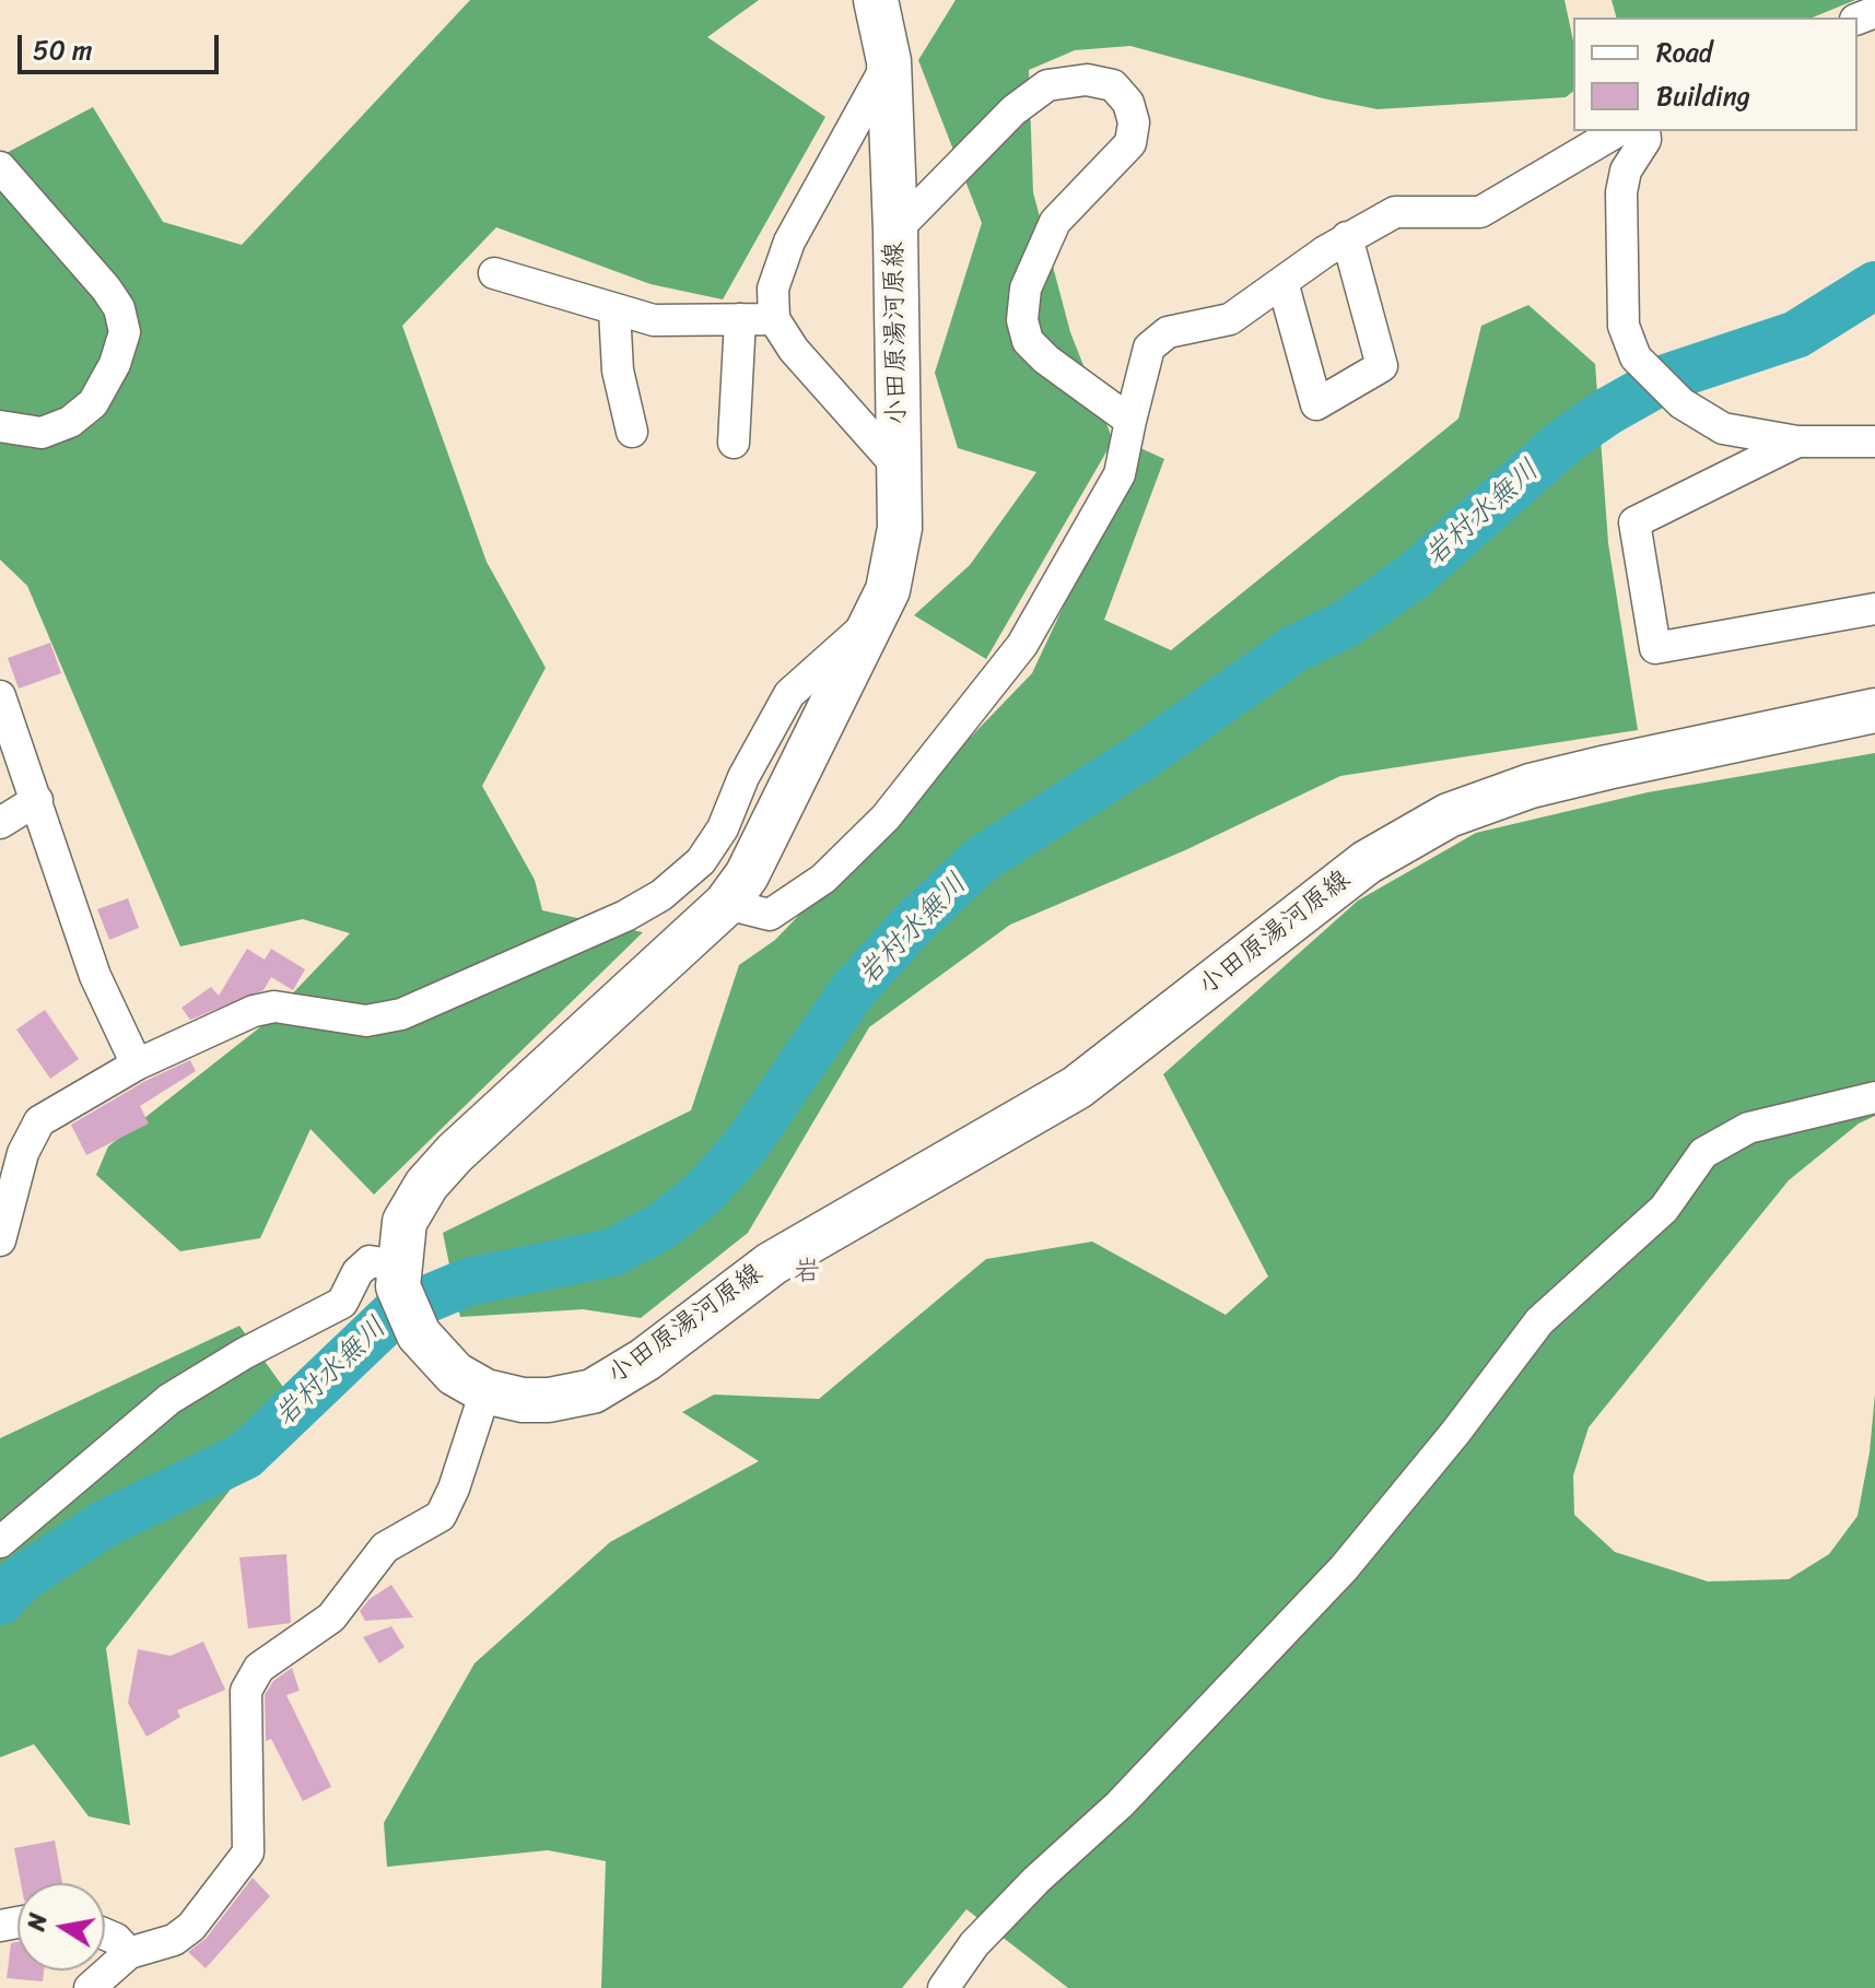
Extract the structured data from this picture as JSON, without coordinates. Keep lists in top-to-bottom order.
{
  "streets": {
    "main road": ["小田原湯河原線"]
  },
  "districts": ["岩"],
  "water": ["岩村水無川"],
  "legend": ["Road", "Building"],
  "scale_bar": "50 m",
  "north": "left"
}
